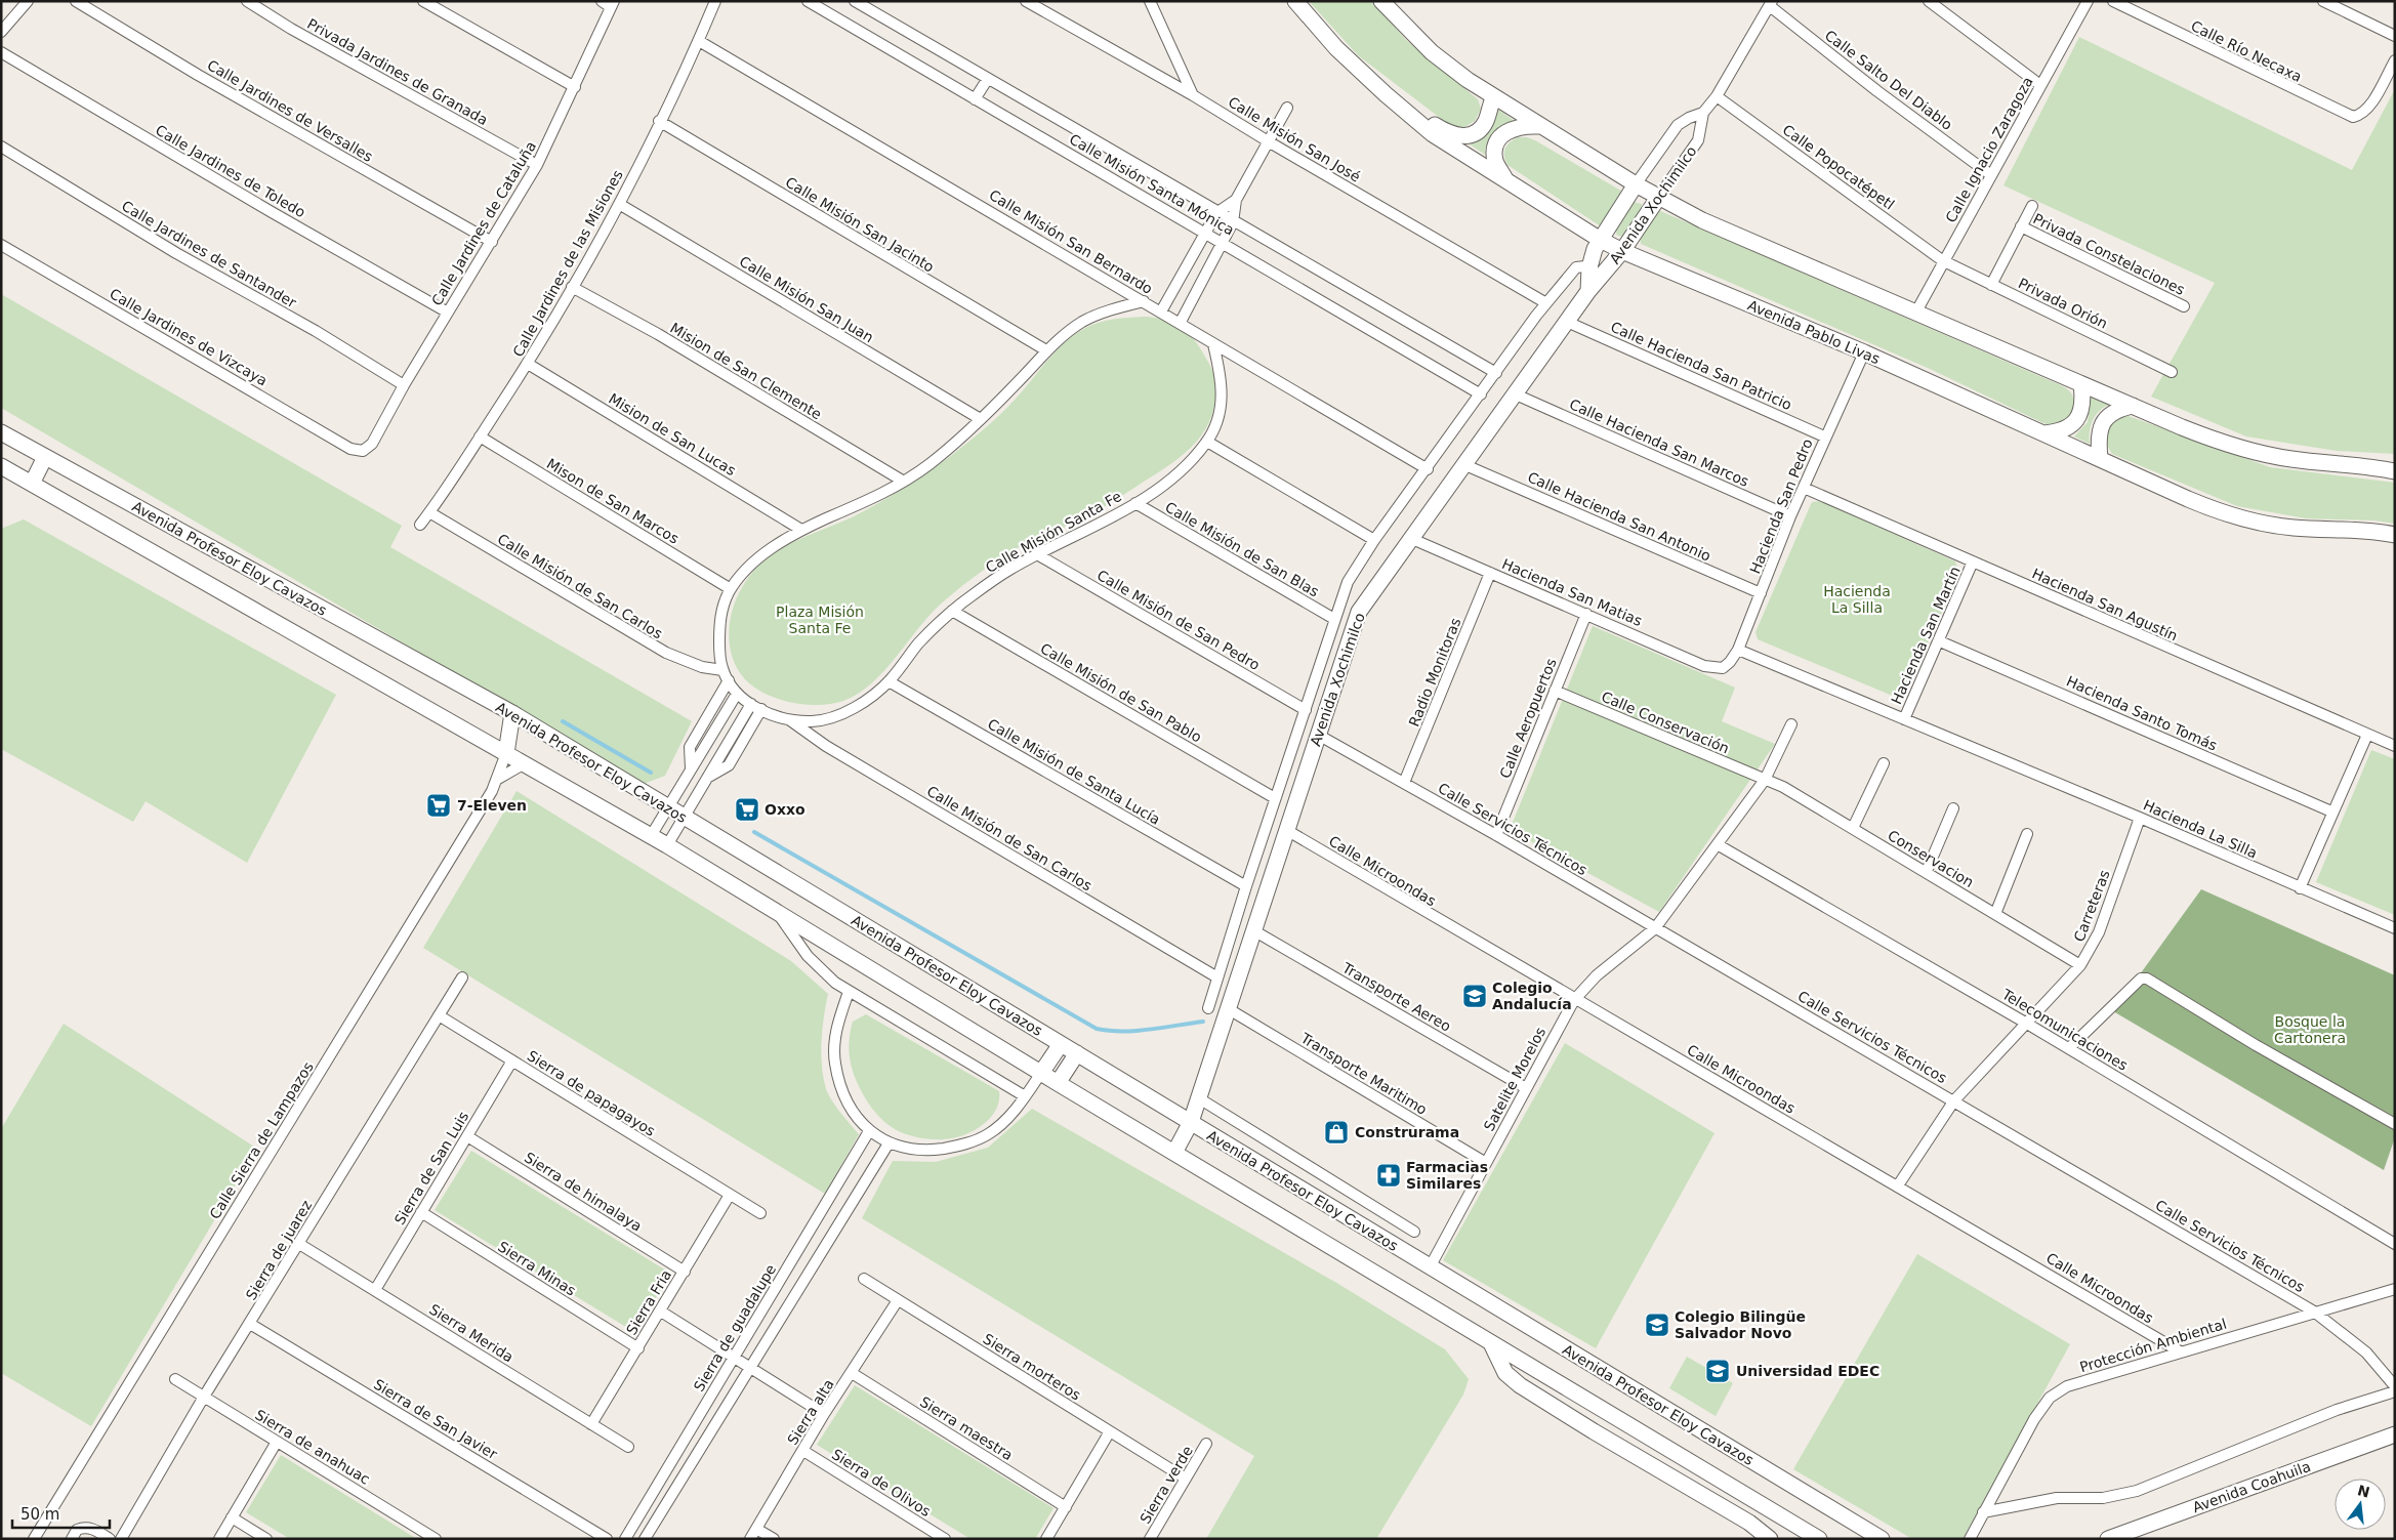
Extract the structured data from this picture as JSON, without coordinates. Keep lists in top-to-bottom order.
{
  "streets": {
    "main road": [
      "Avenida Xochimilco",
      "Avenida Pablo Livas",
      "Avenida Profesor Eloy Cavazos",
      "Avenida Coahuila"
    ],
    "street": [
      "Calle Río Necaxa",
      "Privada Jardines de Granada",
      "Calle Salto Del Diablo",
      "Calle Jardines de Versalles",
      "Calle Misión San José",
      "Calle Ignacio Zaragoza",
      "Calle Popocatépetl",
      "Calle Jardines de Toledo",
      "Calle Misión Santa Mónica",
      "Calle Jardines de Cataluña",
      "Calle Misión San Jacinto",
      "Calle Misión San Bernardo",
      "Calle Jardines de Santander",
      "Privada Constelaciones",
      "Calle Jardines de las Misiones",
      "Calle Misión San Juan",
      "Privada Orión",
      "Calle Jardines de Vizcaya",
      "Calle Hacienda San Patricio",
      "Mision de San Clemente",
      "Mision de San Lucas",
      "Calle Hacienda San Marcos",
      "Mison de San Marcos",
      "Hacienda San Pedro",
      "Calle Hacienda San Antonio",
      "Calle Misión Santa Fe",
      "Calle Misión de San Blas",
      "Calle Misión de San Carlos",
      "Hacienda San Matias",
      "Hacienda San Agustín",
      "Calle Misión de San Pedro",
      "Hacienda San Martín",
      "Radio Monitoras",
      "Calle Misión de San Pablo",
      "Hacienda Santo Tomás",
      "Calle Aeropuertos",
      "Calle Conservación",
      "Calle Misión de Santa Lucía",
      "Calle Servicios Técnicos",
      "Hacienda La Silla",
      "Conservacion",
      "Calle Microondas",
      "Carreteras",
      "Transporte Aereo",
      "Telecomunicaciones",
      "Transporte Maritimo",
      "Satelite Morelos",
      "Sierra de papagayos",
      "Calle Sierra de Lampazos",
      "Sierra de San Luis",
      "Sierra de himalaya",
      "Sierra de juarez",
      "Sierra Minas",
      "Sierra Fria",
      "Sierra de guadalupe",
      "Sierra Merida",
      "Protección Ambiental",
      "Sierra morteros",
      "Sierra alta",
      "Sierra de San Javier",
      "Sierra maestra",
      "Sierra de anahuac",
      "Sierra de Olivos",
      "Sierra verde"
    ]
  },
  "crossings": [
    ["Privada Jardines de Granada", "Calle Jardines de Cataluña"],
    ["Calle Salto Del Diablo", "Calle Ignacio Zaragoza"],
    ["Calle Salto Del Diablo", "Avenida Xochimilco"],
    ["Calle Jardines de Versalles", "Calle Jardines de Cataluña"],
    ["Calle Ignacio Zaragoza", "Calle Popocatépetl"],
    ["Calle Ignacio Zaragoza", "Privada Orión"],
    ["Calle Popocatépetl", "Avenida Xochimilco"],
    ["Calle Popocatépetl", "Privada Orión"],
    ["Calle Jardines de Toledo", "Calle Jardines de Cataluña"],
    ["Avenida Xochimilco", "Avenida Pablo Livas"],
    ["Avenida Xochimilco", "Calle Hacienda San Patricio"],
    ["Avenida Xochimilco", "Calle Hacienda San Marcos"],
    ["Avenida Xochimilco", "Calle Hacienda San Antonio"],
    ["Avenida Xochimilco", "Avenida Profesor Eloy Cavazos"],
    ["Avenida Xochimilco", "Hacienda San Matias"],
    ["Avenida Xochimilco", "Calle Servicios Técnicos"],
    ["Avenida Xochimilco", "Calle Microondas"],
    ["Avenida Xochimilco", "Transporte Aereo"],
    ["Avenida Xochimilco", "Transporte Maritimo"],
    ["Calle Jardines de Cataluña", "Calle Jardines de Santander"],
    ["Calle Jardines de Cataluña", "Calle Jardines de Vizcaya"],
    ["Calle Misión San Jacinto", "Calle Jardines de las Misiones"],
    ["Calle Misión San Jacinto", "Calle Misión Santa Fe"],
    ["Calle Misión San Bernardo", "Calle Jardines de las Misiones"],
    ["Calle Misión San Bernardo", "Calle Misión Santa Fe"],
    ["Calle Jardines de las Misiones", "Calle Misión San Juan"],
    ["Calle Jardines de las Misiones", "Mision de San Clemente"],
    ["Calle Jardines de las Misiones", "Mision de San Lucas"],
    ["Calle Jardines de las Misiones", "Mison de San Marcos"],
    ["Calle Jardines de las Misiones", "Calle Misión de San Carlos"],
    ["Calle Misión San Juan", "Calle Misión Santa Fe"],
    ["Avenida Pablo Livas", "Hacienda San Pedro"],
    ["Calle Hacienda San Patricio", "Hacienda San Pedro"],
    ["Mision de San Clemente", "Calle Misión Santa Fe"],
    ["Mision de San Lucas", "Calle Misión Santa Fe"],
    ["Calle Hacienda San Marcos", "Hacienda San Pedro"],
    ["Mison de San Marcos", "Calle Misión Santa Fe"],
    ["Hacienda San Pedro", "Calle Hacienda San Antonio"],
    ["Hacienda San Pedro", "Hacienda San Matias"],
    ["Hacienda San Pedro", "Hacienda San Agustín"],
    ["Hacienda San Pedro", "Hacienda La Silla"],
    ["Calle Misión Santa Fe", "Calle Misión de San Blas"],
    ["Calle Misión Santa Fe", "Calle Misión de San Carlos"],
    ["Calle Misión Santa Fe", "Calle Misión de San Pedro"],
    ["Calle Misión Santa Fe", "Calle Misión de San Pablo"],
    ["Calle Misión Santa Fe", "Calle Misión de Santa Lucía"],
    ["Avenida Profesor Eloy Cavazos", "Satelite Morelos"],
    ["Hacienda San Matias", "Radio Monitoras"],
    ["Hacienda San Matias", "Calle Aeropuertos"],
    ["Hacienda San Agustín", "Hacienda San Martín"],
    ["Hacienda San Martín", "Hacienda Santo Tomás"],
    ["Hacienda San Martín", "Hacienda La Silla"],
    ["Radio Monitoras", "Calle Servicios Técnicos"],
    ["Calle Aeropuertos", "Calle Conservación"],
    ["Calle Aeropuertos", "Calle Servicios Técnicos"],
    ["Calle Conservación", "Conservacion"],
    ["Calle Conservación", "Satelite Morelos"],
    ["Calle Servicios Técnicos", "Carreteras"],
    ["Calle Servicios Técnicos", "Satelite Morelos"],
    ["Calle Servicios Técnicos", "Protección Ambiental"],
    ["Hacienda La Silla", "Carreteras"],
    ["Conservacion", "Carreteras"],
    ["Conservacion", "Satelite Morelos"],
    ["Calle Microondas", "Carreteras"],
    ["Calle Microondas", "Satelite Morelos"],
    ["Calle Microondas", "Protección Ambiental"],
    ["Carreteras", "Telecomunicaciones"],
    ["Transporte Aereo", "Satelite Morelos"],
    ["Telecomunicaciones", "Satelite Morelos"],
    ["Transporte Maritimo", "Satelite Morelos"],
    ["Sierra de papagayos", "Sierra de San Luis"],
    ["Sierra de papagayos", "Sierra de juarez"],
    ["Sierra de papagayos", "Sierra Fria"],
    ["Sierra de San Luis", "Sierra de himalaya"],
    ["Sierra de San Luis", "Sierra Minas"],
    ["Sierra de San Luis", "Sierra Merida"],
    ["Sierra de himalaya", "Sierra Fria"],
    ["Sierra de juarez", "Sierra Merida"],
    ["Sierra de juarez", "Sierra de San Javier"],
    ["Sierra de juarez", "Sierra de anahuac"],
    ["Sierra Minas", "Sierra Fria"],
    ["Sierra Fria", "Sierra Merida"],
    ["Sierra morteros", "Sierra alta"],
    ["Sierra morteros", "Sierra verde"],
    ["Sierra alta", "Sierra maestra"],
    ["Sierra alta", "Sierra de Olivos"]
  ],
  "parks": ["Hacienda La Silla", "Plaza Misión Santa Fe", "Bosque la Cartonera"],
  "places": {
    "supermarket": ["7-Eleven", "Oxxo"],
    "school or university": ["Colegio Andalucía", "Colegio Bilingüe Salvador Novo", "Universidad EDEC"],
    "shop": ["Construrama"],
    "pharmacy": ["Farmacias Similares"]
  },
  "scale_bar": "50 m",
  "north": "top"
}
